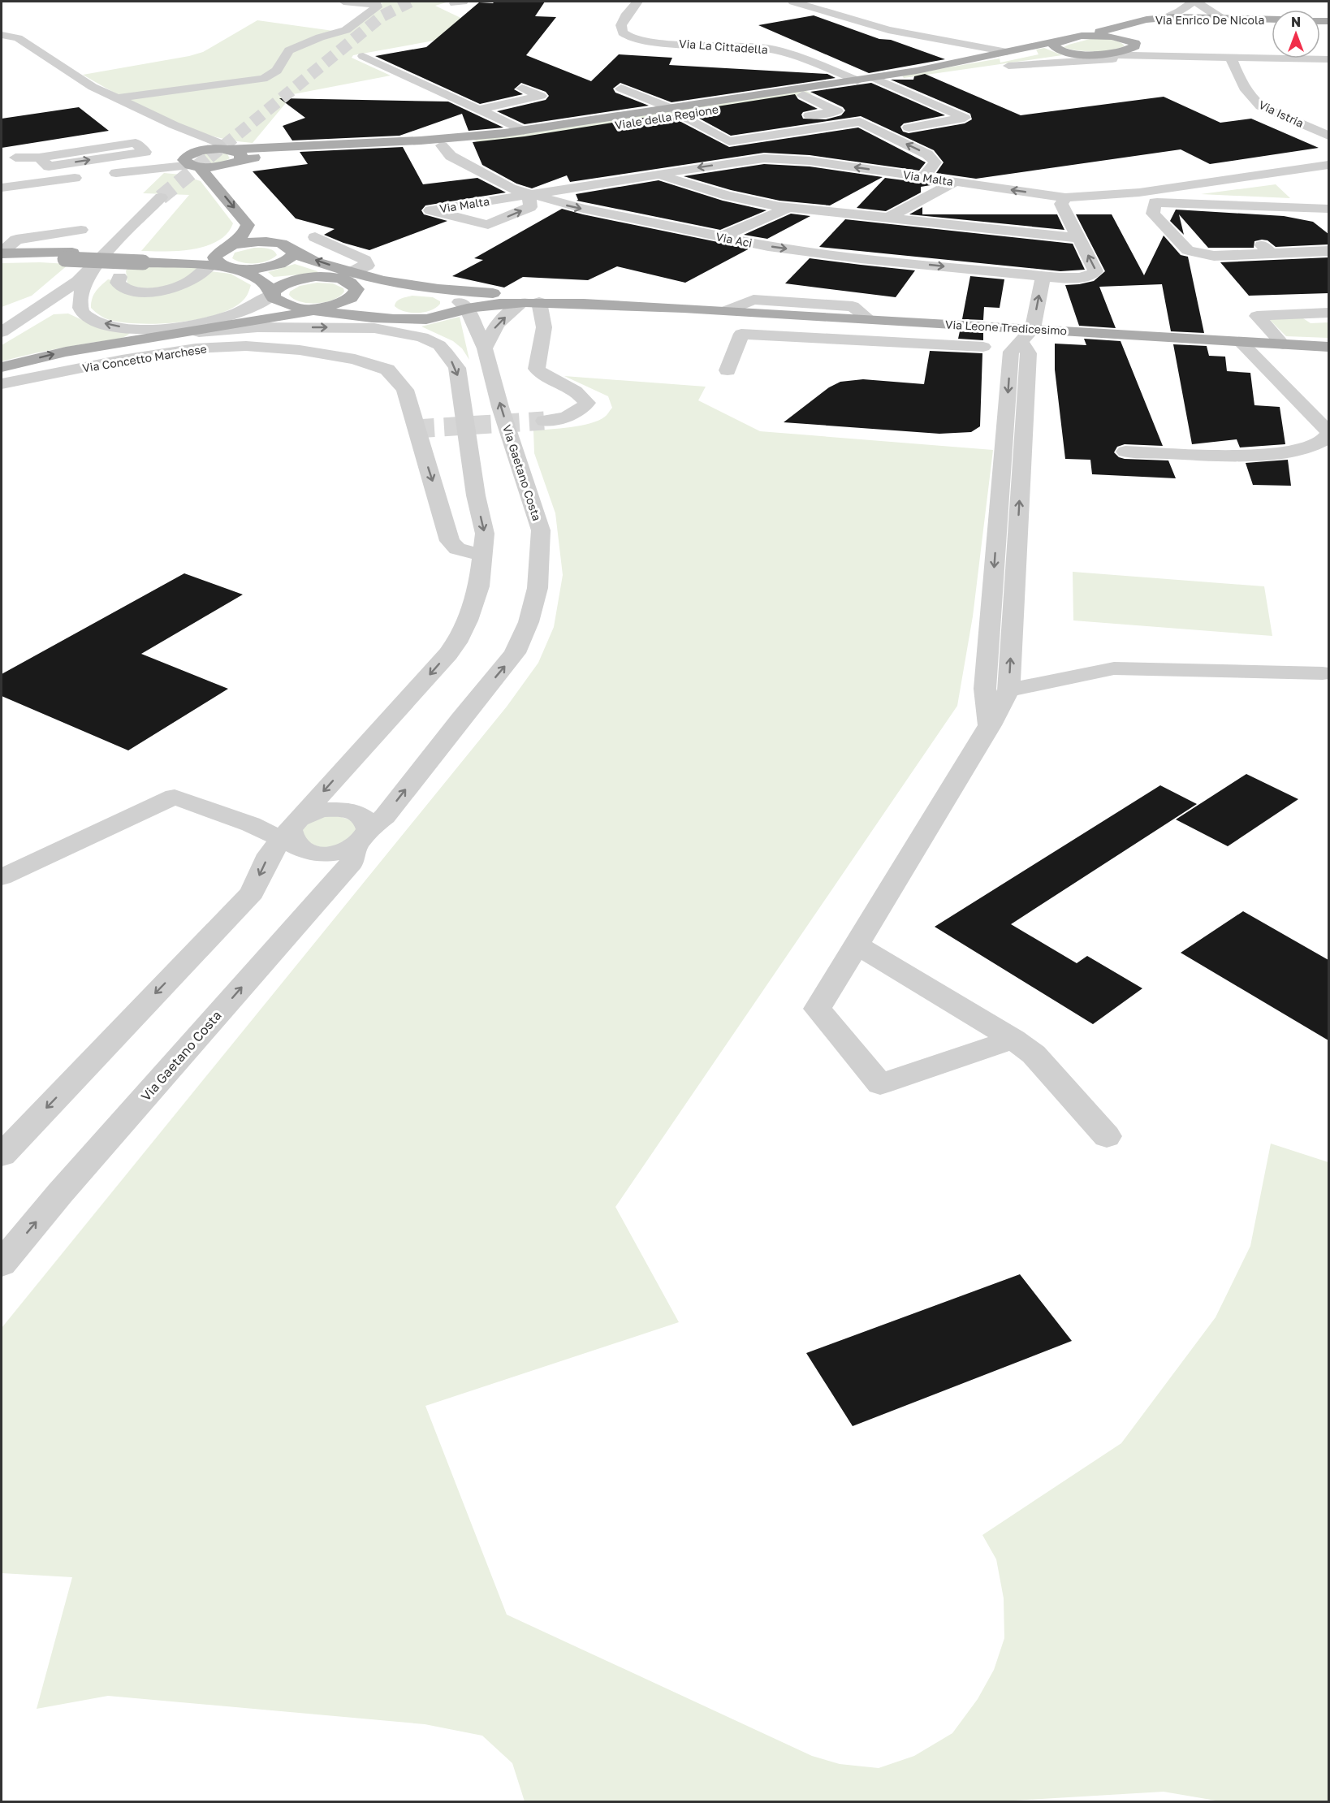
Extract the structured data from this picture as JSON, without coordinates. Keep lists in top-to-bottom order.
{
  "streets": {
    "main road": ["Via Enrico De Nicola", "Viale della Regione", "Via Leone Tredicesimo"],
    "street": [
      "Via La Cittadella",
      "Via Istria",
      "Via Malta",
      "Via Aci",
      "Via Concetto Marchese",
      "Via Gaetano Costa"
    ]
  },
  "crossings": [
    ["Via Enrico De Nicola", "Viale della Regione"],
    ["Via La Cittadella", "Viale della Regione"],
    ["Viale della Regione", "Via Aci"],
    ["Via Malta", "Via Aci"]
  ],
  "north": "top"
}
